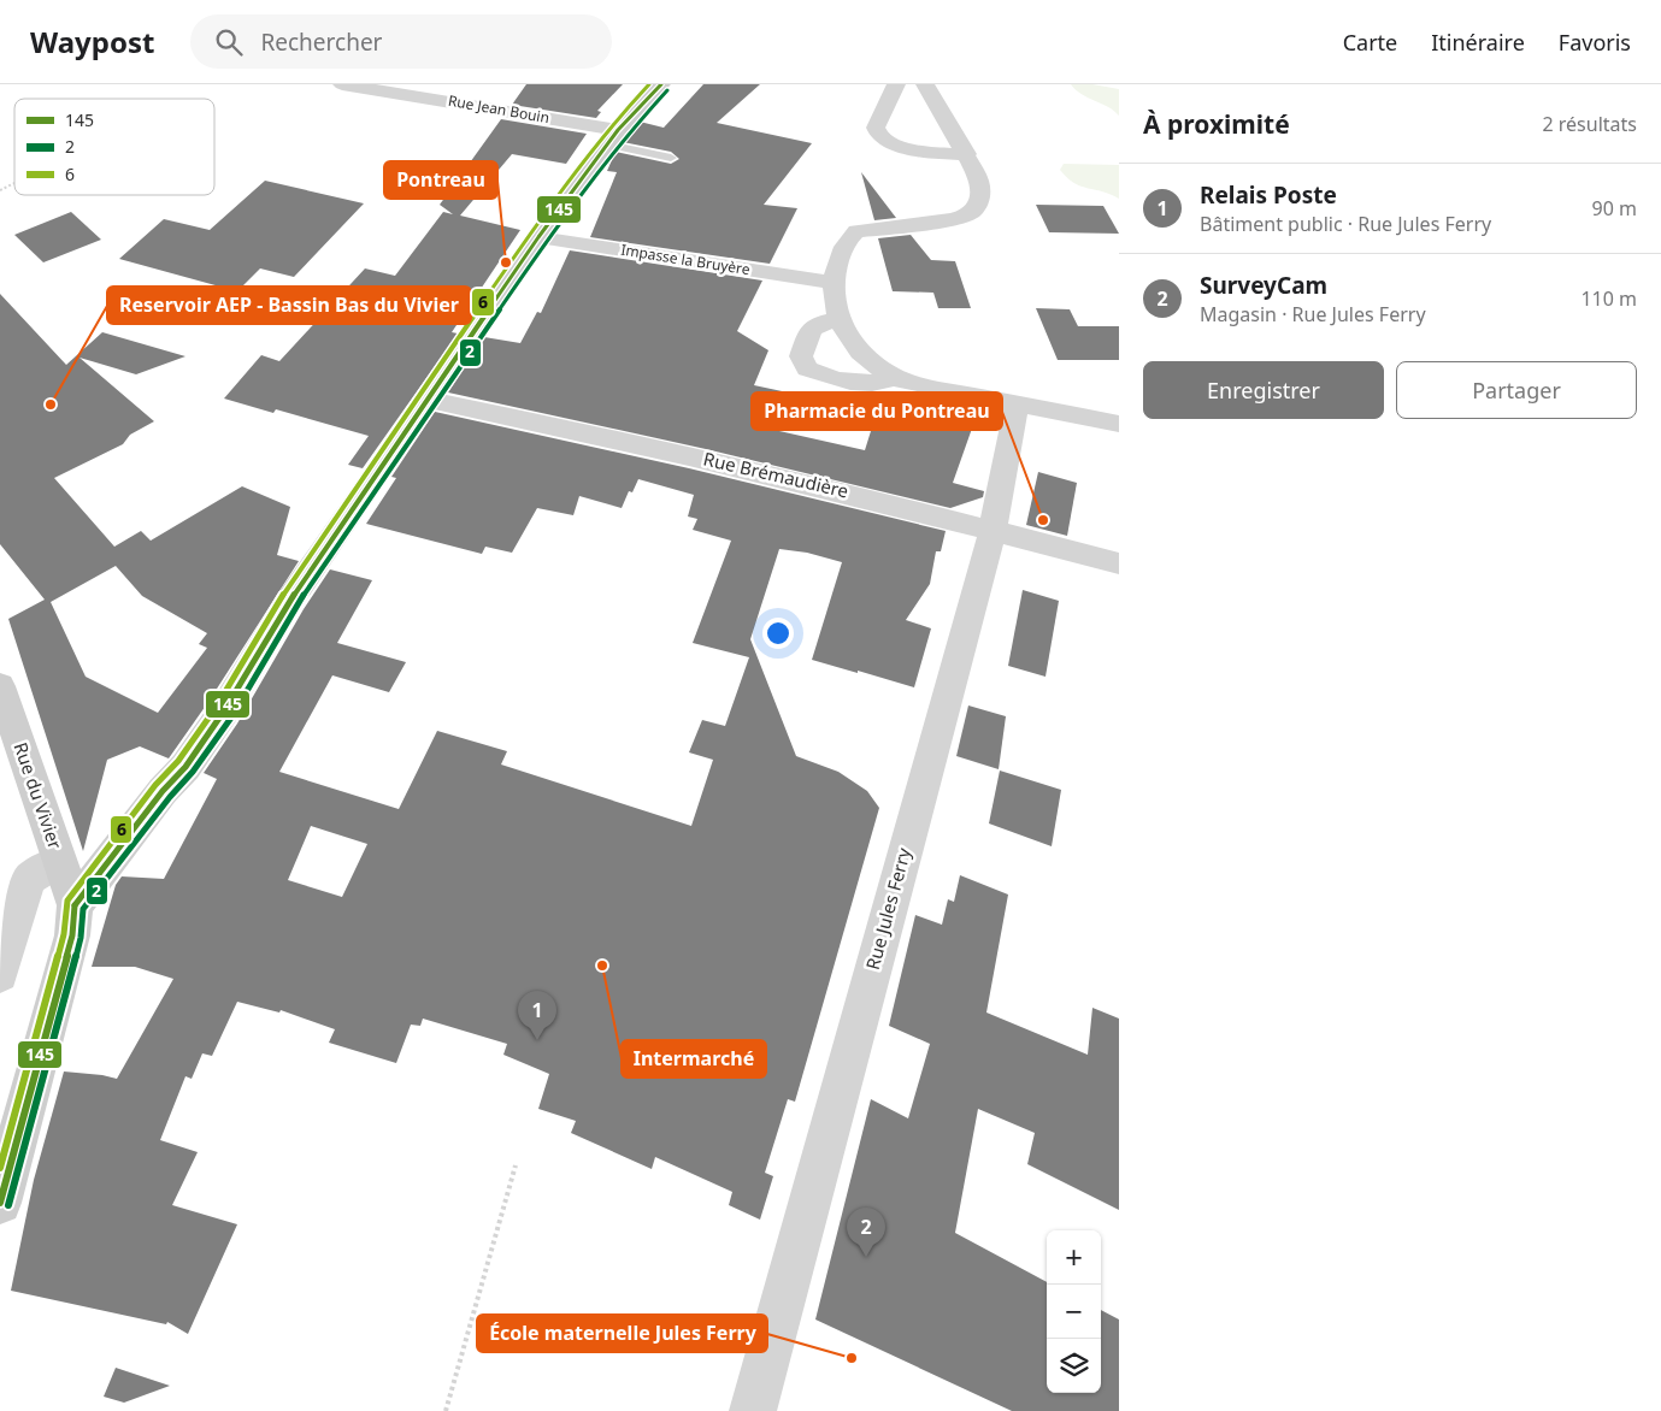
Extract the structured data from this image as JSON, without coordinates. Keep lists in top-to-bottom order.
{
  "streets": {
    "main road": ["Rue du Vivier"],
    "street": [
      "Rue Jean Bouin",
      "Impasse la Bruyère",
      "Rue Brémaudière",
      "Rue Jules Ferry"
    ]
  },
  "crossings": [
    ["Rue Brémaudière", "Rue Jules Ferry"]
  ],
  "places": [
    "Pontreau",
    "Reservoir AEP - Bassin Bas du Vivier",
    "Pharmacie du Pontreau",
    "Intermarché",
    "École maternelle Jules Ferry"
  ],
  "lines": ["transit line 145", "transit line 6", "transit line 2"],
  "legend": ["145", "2", "6"],
  "page": {
    "header": "Waypost",
    "search": "Rechercher",
    "nav": ["Carte", "Itinéraire", "Favoris"],
    "heading": ["À proximité", "2 résultats"],
    "list": [
      {
        "mark": "1",
        "name": "Relais Poste",
        "note": "Bâtiment public · Rue Jules Ferry",
        "value": "90 m"
      },
      {
        "mark": "2",
        "name": "SurveyCam",
        "note": "Magasin · Rue Jules Ferry",
        "value": "110 m"
      }
    ],
    "buttons": ["Enregistrer", "Partager"],
    "pins": ["1", "2"],
    "map_buttons": ["+", "−"]
  }
}
